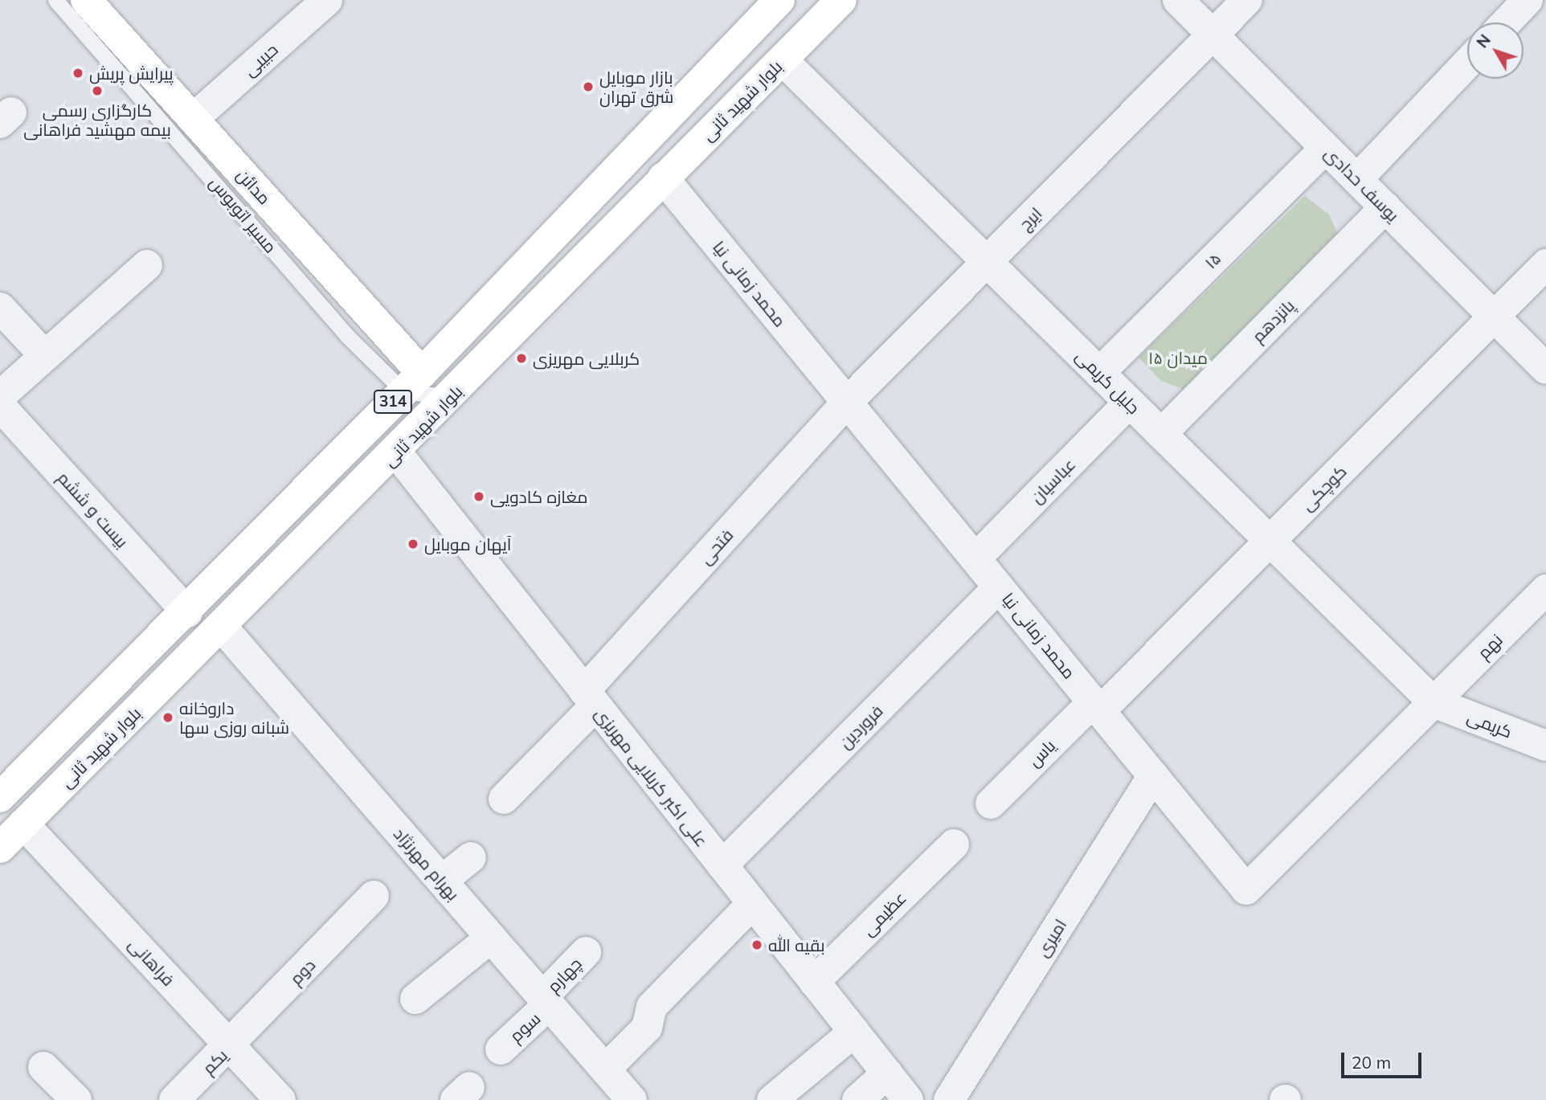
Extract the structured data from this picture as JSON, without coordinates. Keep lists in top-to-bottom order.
{
  "streets": {
    "main road": ["بلوار شهید ثانی", "مدائن", "314"],
    "street": [
      "حبیبی",
      "یوسف حدادی",
      "ایرج",
      "۱۵",
      "محمد زمانی نیا",
      "پانزدهم",
      "جلیل کریمی",
      "عباسیان",
      "کوچکی",
      "بیست و ششم",
      "فتحی",
      "نهم",
      "کریمی",
      "فروردین",
      "یاس",
      "علی اکبر کربلایی مهریزی",
      "بهرام مهرنژاد",
      "عظیمی",
      "امیری",
      "فراهانی",
      "دوم",
      "چهارم",
      "سوم",
      "یکم"
    ],
    "lane": ["مسیر اتوبوس"]
  },
  "crossings": [
    ["حبیبی", "مدائن"],
    ["بلوار شهید ثانی", "مدائن"],
    ["بلوار شهید ثانی", "مسیر اتوبوس"],
    ["بلوار شهید ثانی", "محمد زمانی نیا"],
    ["بلوار شهید ثانی", "جلیل کریمی"],
    ["بلوار شهید ثانی", "بیست و ششم"],
    ["بلوار شهید ثانی", "علی اکبر کربلایی مهریزی"],
    ["بلوار شهید ثانی", "بهرام مهرنژاد"],
    ["بلوار شهید ثانی", "فراهانی"],
    ["یوسف حدادی", "ایرج"],
    ["یوسف حدادی", "۱۵"],
    ["یوسف حدادی", "پانزدهم"],
    ["یوسف حدادی", "کوچکی"],
    ["مدائن", "مسیر اتوبوس"],
    ["ایرج", "محمد زمانی نیا"],
    ["ایرج", "جلیل کریمی"],
    ["ایرج", "فتحی"],
    ["۱۵", "جلیل کریمی"],
    ["محمد زمانی نیا", "جلیل کریمی"],
    ["محمد زمانی نیا", "عباسیان"],
    ["محمد زمانی نیا", "کوچکی"],
    ["محمد زمانی نیا", "فتحی"],
    ["محمد زمانی نیا", "نهم"],
    ["محمد زمانی نیا", "کریمی"],
    ["محمد زمانی نیا", "فروردین"],
    ["محمد زمانی نیا", "یاس"],
    ["محمد زمانی نیا", "امیری"],
    ["پانزدهم", "جلیل کریمی"],
    ["جلیل کریمی", "عباسیان"],
    ["جلیل کریمی", "کوچکی"],
    ["جلیل کریمی", "نهم"],
    ["جلیل کریمی", "کریمی"],
    ["کوچکی", "یاس"],
    ["فتحی", "علی اکبر کربلایی مهریزی"],
    ["نهم", "کریمی"],
    ["فروردین", "علی اکبر کربلایی مهریزی"],
    ["علی اکبر کربلایی مهریزی", "عظیمی"],
    ["بهرام مهرنژاد", "چهارم"],
    ["بهرام مهرنژاد", "سوم"],
    ["فراهانی", "دوم"],
    ["فراهانی", "یکم"],
    ["دوم", "یکم"],
    ["چهارم", "سوم"]
  ],
  "parks": ["میدان ۱۵"],
  "places": [
    "پیرایش پریش",
    "بازار موبایل شرق تهران",
    "کارگزاری رسمی بیمه مهشید فراهانی",
    "کربلایی مهریزی",
    "مغازه کادویی",
    "آیهان موبایل",
    "داروخانه شبانه روزی سها",
    "بقیه الله"
  ],
  "scale_bar": "20 m",
  "north": "top left"
}
